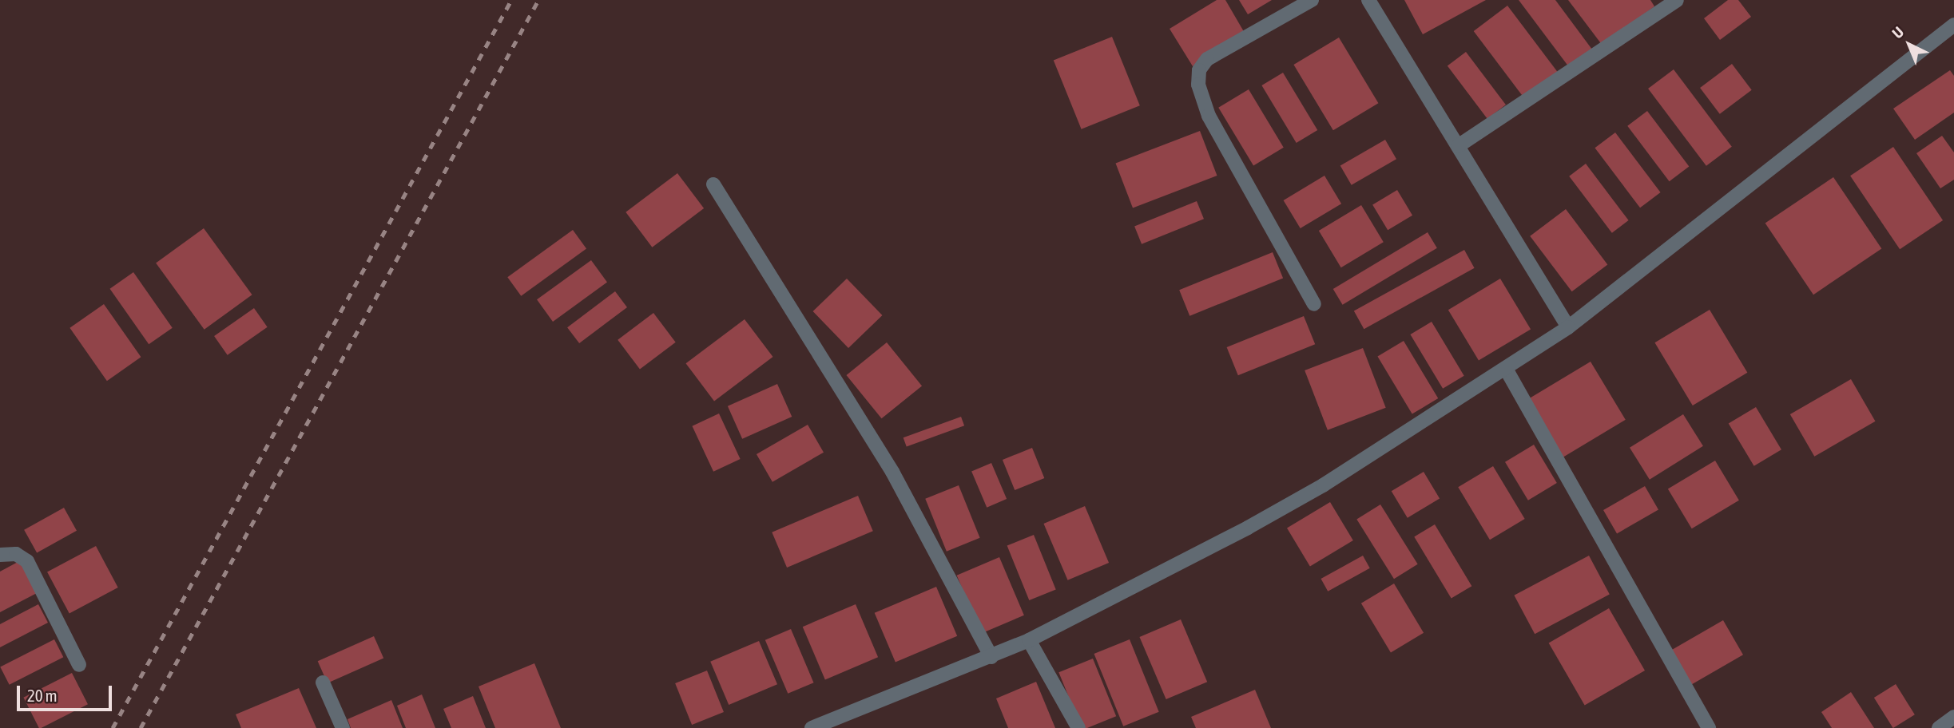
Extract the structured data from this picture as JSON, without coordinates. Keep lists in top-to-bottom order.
{
  "scale_bar": "20 m",
  "north": "top left"
}
